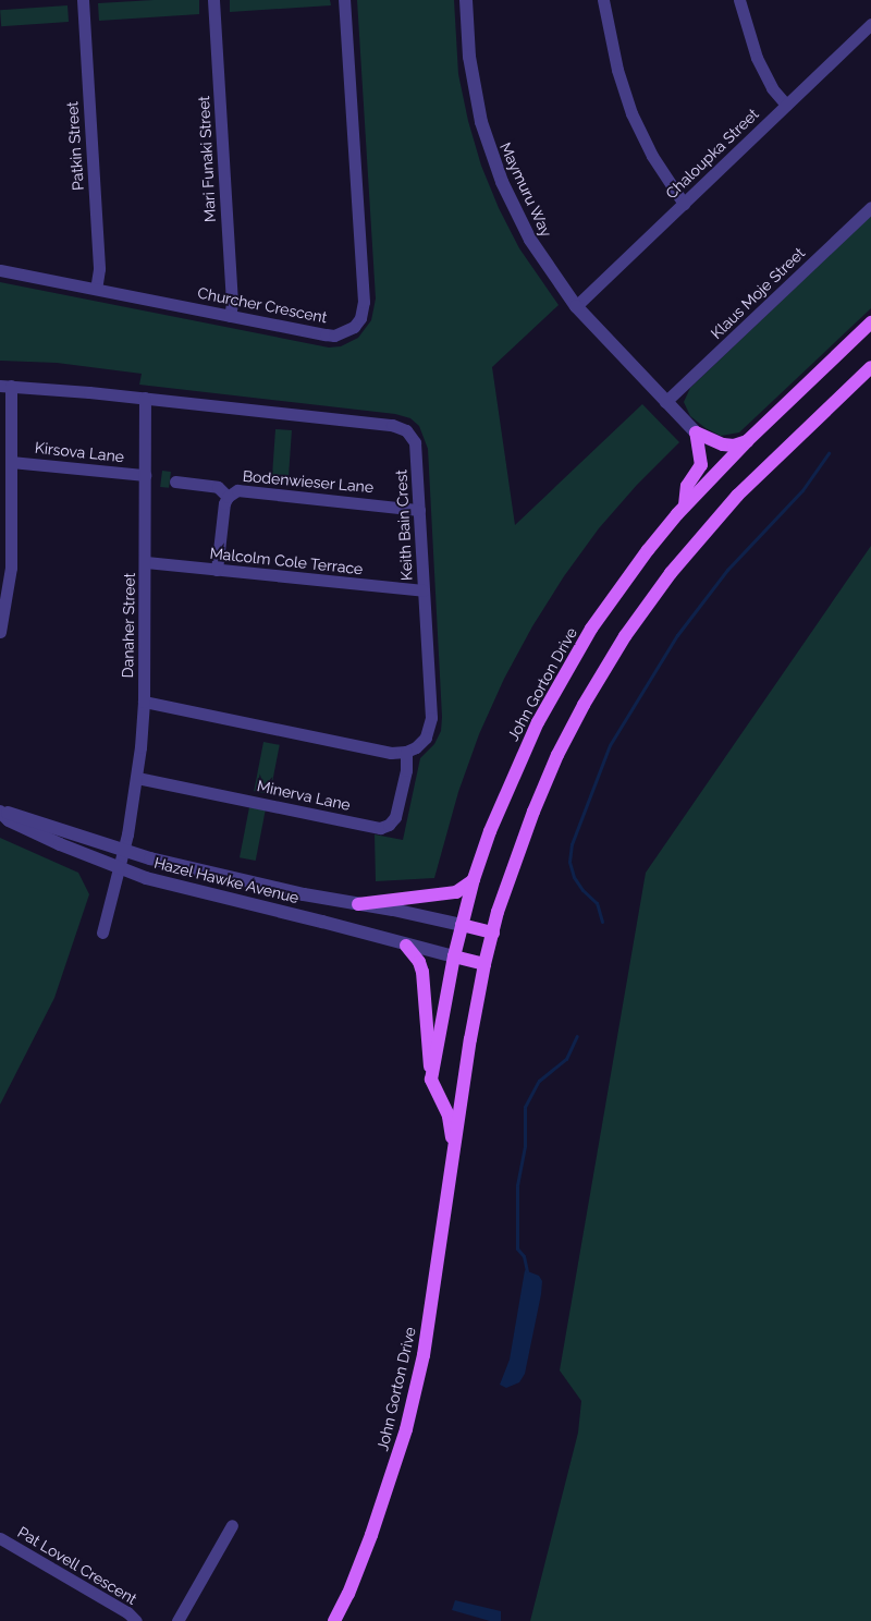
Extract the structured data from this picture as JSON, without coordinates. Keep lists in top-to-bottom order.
{
  "streets": {
    "main road": ["John Gorton Drive"],
    "street": [
      "Patkin Street",
      "Chaloupka Street",
      "Mari Funaki Street",
      "Maymuru Way",
      "Klaus Moje Street",
      "Churcher Crescent",
      "Kirsova Lane",
      "Bodenwieser Lane",
      "Keith Bain Crest",
      "Malcolm Cole Terrace",
      "Danaher Street",
      "Minerva Lane",
      "Hazel Hawke Avenue",
      "Pat Lovell Crescent"
    ]
  },
  "crossings": [
    ["Patkin Street", "Churcher Crescent"],
    ["Chaloupka Street", "Maymuru Way"],
    ["Mari Funaki Street", "Churcher Crescent"],
    ["Maymuru Way", "Klaus Moje Street"],
    ["Kirsova Lane", "Danaher Street"],
    ["Bodenwieser Lane", "Keith Bain Crest"],
    ["Bodenwieser Lane", "Malcolm Cole Terrace"],
    ["Keith Bain Crest", "Malcolm Cole Terrace"],
    ["Keith Bain Crest", "Danaher Street"],
    ["Keith Bain Crest", "Minerva Lane"],
    ["Malcolm Cole Terrace", "Danaher Street"],
    ["Danaher Street", "Minerva Lane"],
    ["Danaher Street", "Hazel Hawke Avenue"],
    ["John Gorton Drive", "Hazel Hawke Avenue"]
  ]
}
